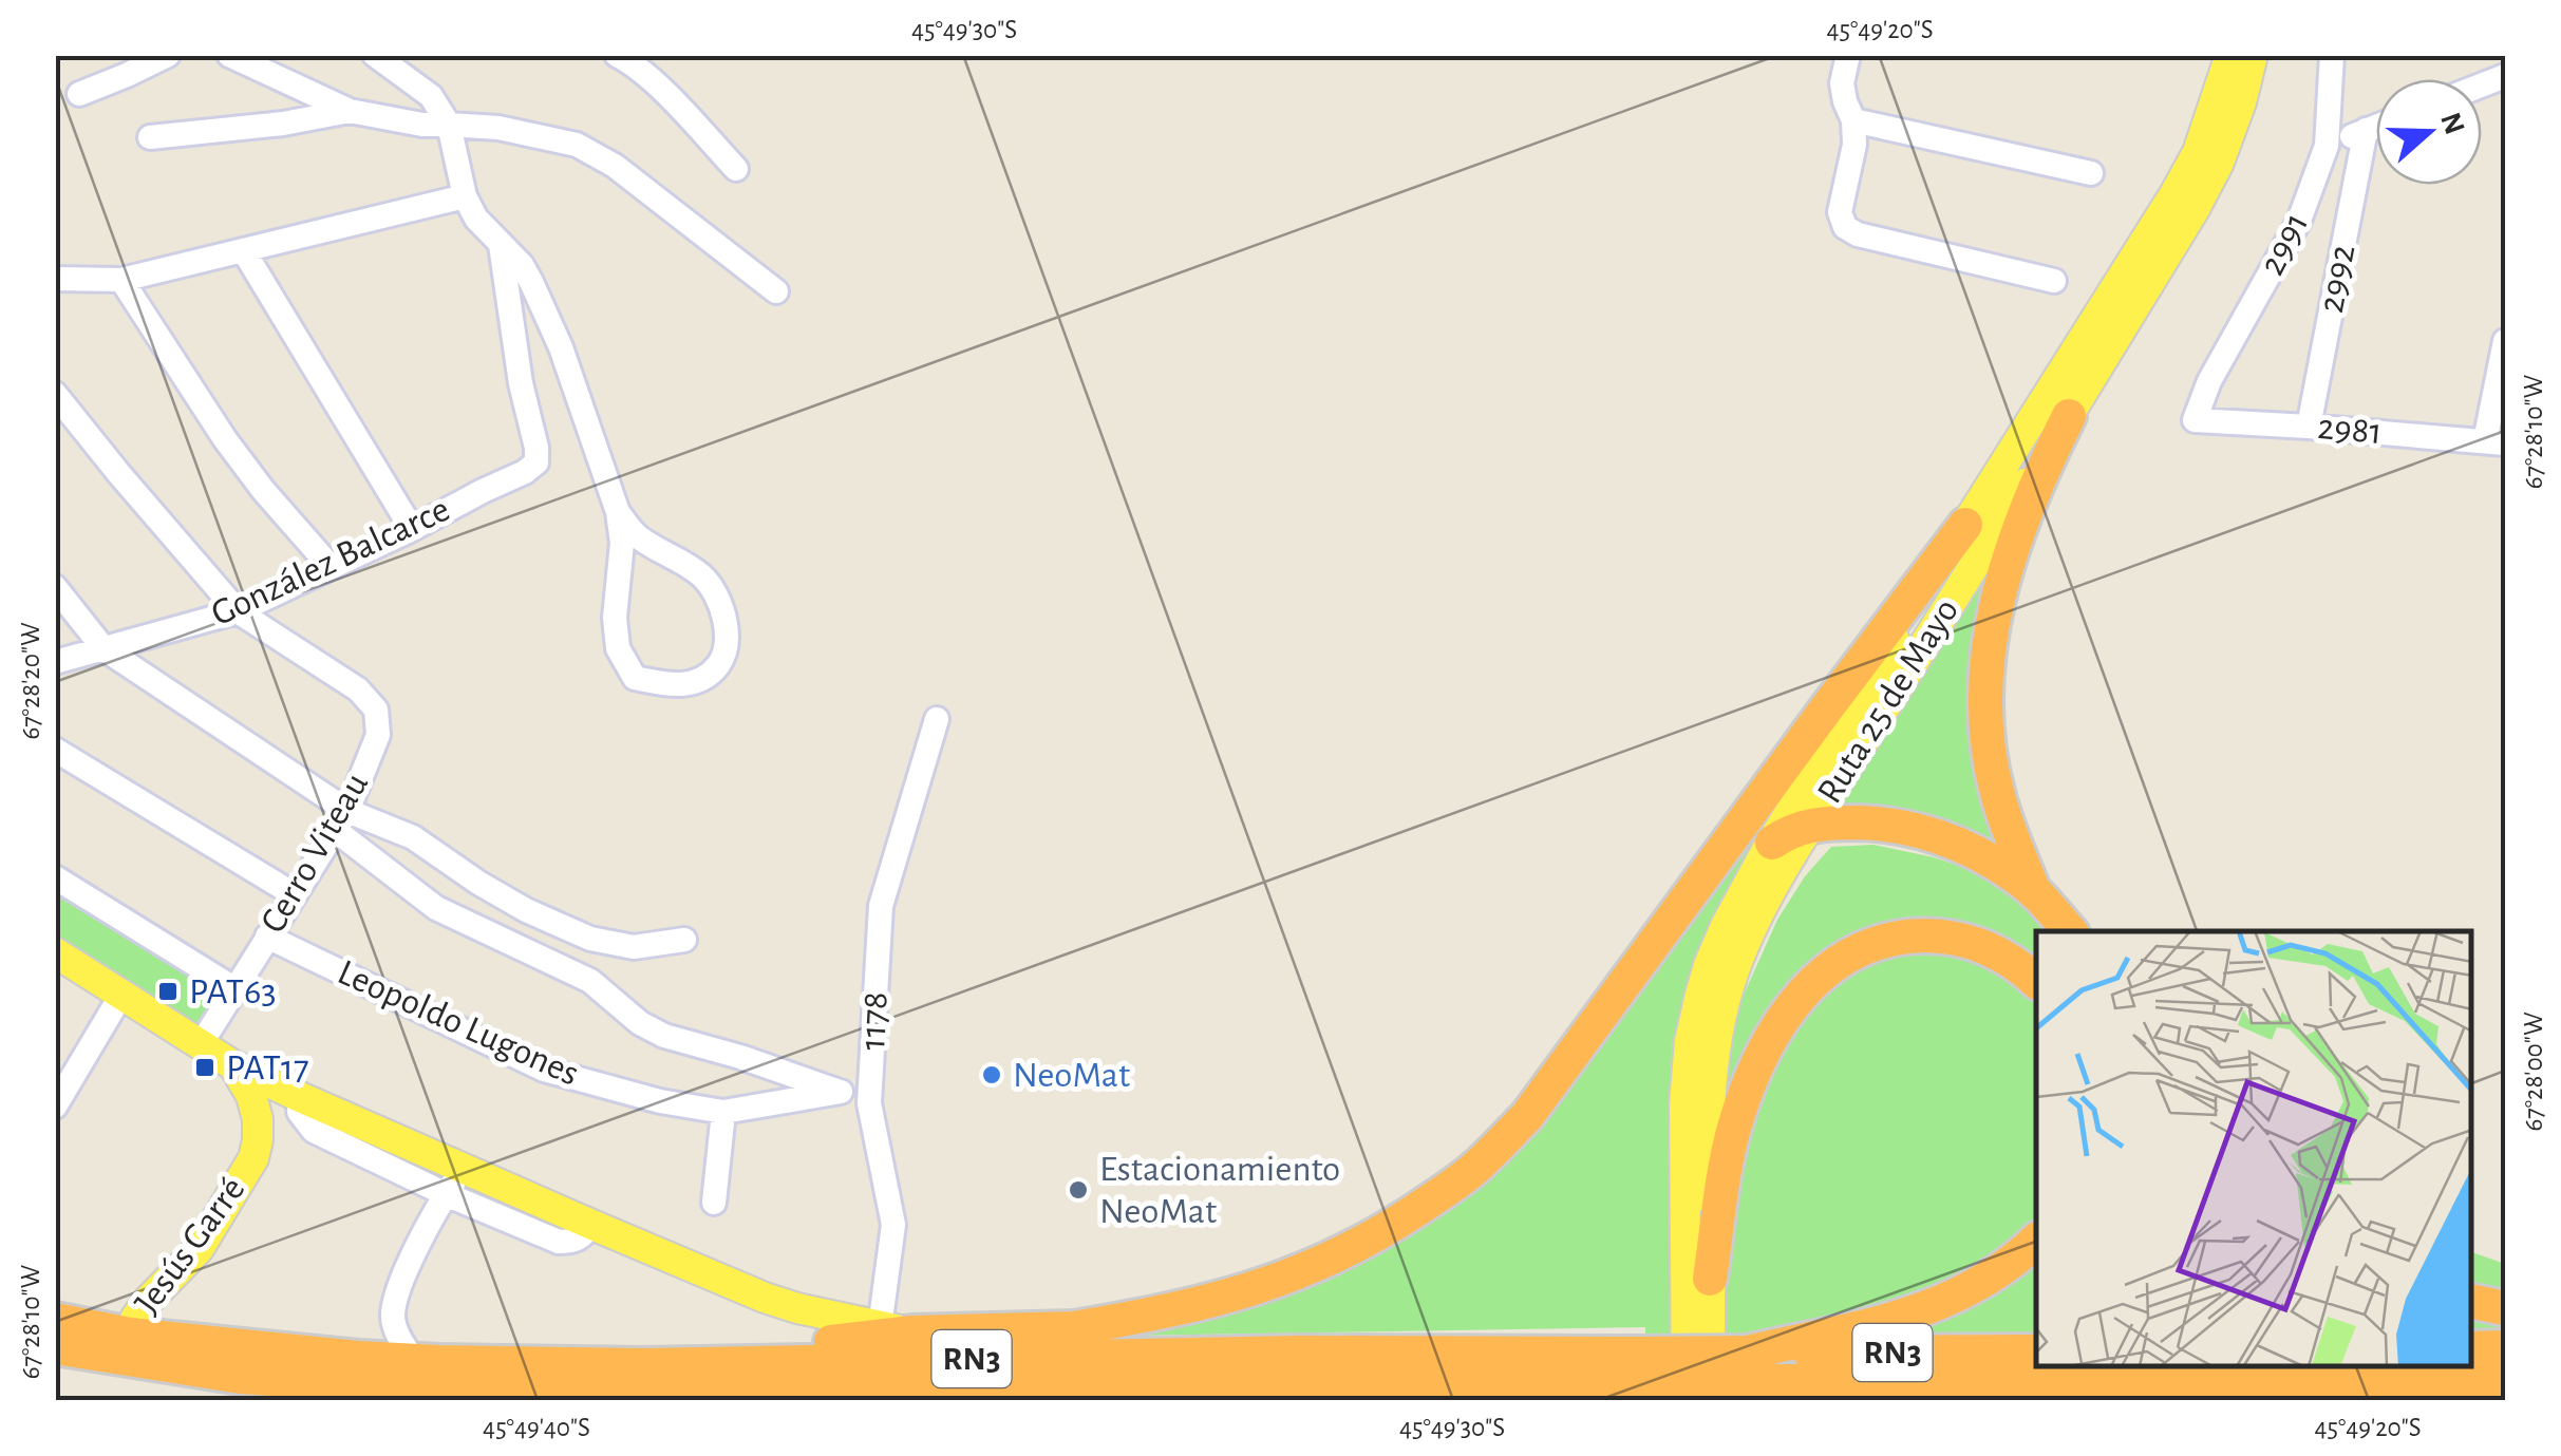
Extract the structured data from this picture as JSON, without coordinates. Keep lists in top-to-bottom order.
{
  "streets": {
    "highway": ["RN3"],
    "main road": ["Ruta 25 de Mayo", "Jesús Garré"],
    "street": [
      "2991",
      "2992",
      "2981",
      "González Balcarce",
      "Cerro Viteau",
      "1178",
      "Leopoldo Lugones"
    ]
  },
  "crossings": [
    ["2991", "2981"],
    ["2992", "2981"],
    ["González Balcarce", "Cerro Viteau"],
    ["Cerro Viteau", "Leopoldo Lugones"],
    ["Jesús Garré", "RN3"]
  ],
  "places": {
    "transit": ["PAT63", "PAT17"],
    "other": ["NeoMat", "Estacionamiento NeoMat"]
  },
  "north": "right",
  "coordinates": [
    "45°49'30\"S",
    "45°49'20\"S",
    "67°28'10\"W",
    "67°28'20\"W",
    "67°28'00\"W",
    "45°49'40\"S"
  ]
}
